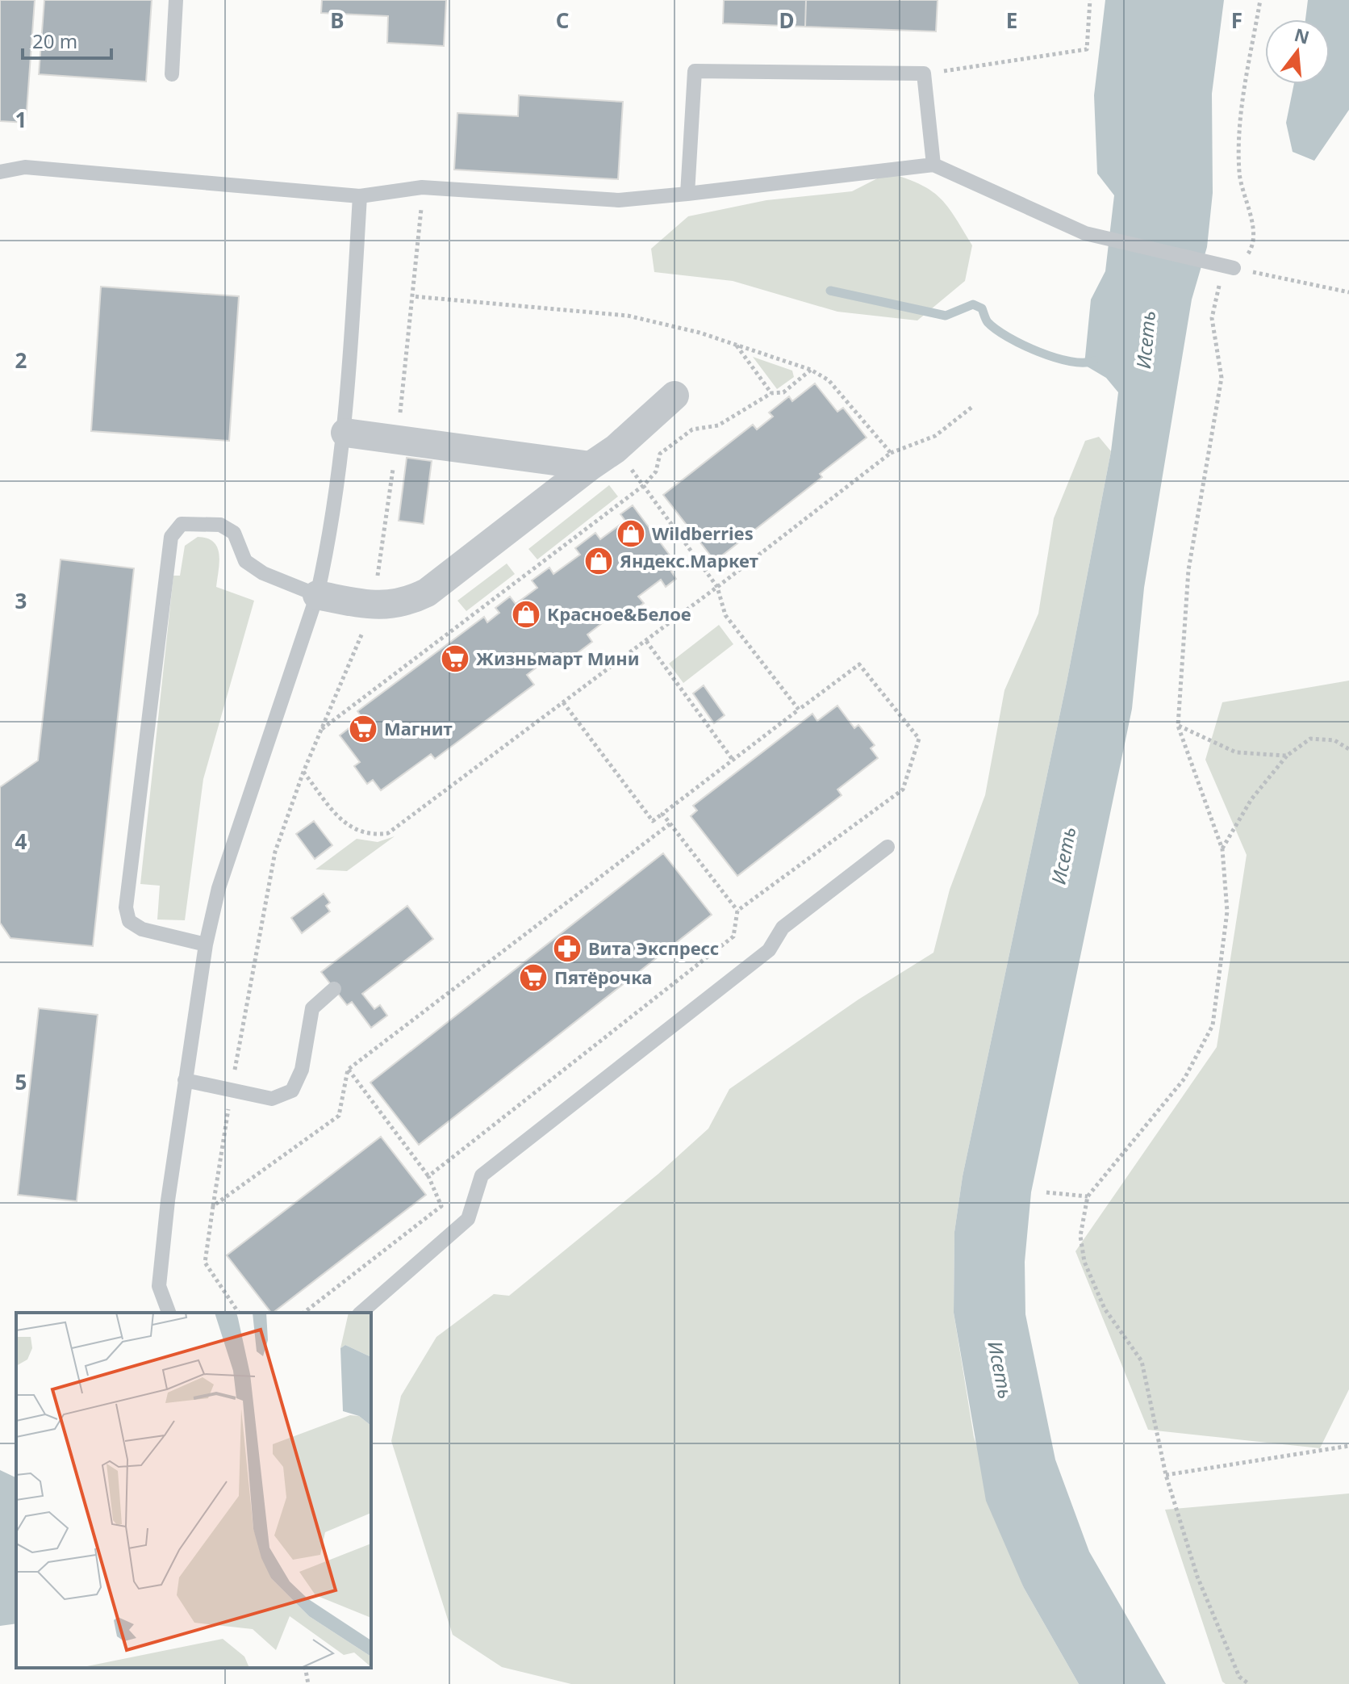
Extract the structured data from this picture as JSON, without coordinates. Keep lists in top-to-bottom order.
{
  "water": ["Исеть"],
  "places": {
    "shop": ["Wildberries", "Яндекс.Маркет", "Красное&Белое"],
    "supermarket": ["Жизньмарт Мини", "Магнит", "Пятёрочка"],
    "pharmacy": ["Вита Экспресс"]
  },
  "scale_bar": "20 m",
  "north": "top",
  "grid": {
    "columns": [
      "B",
      "C",
      "D",
      "E",
      "F"
    ],
    "rows": [
      "1",
      "2",
      "3",
      "4",
      "5"
    ]
  }
}
